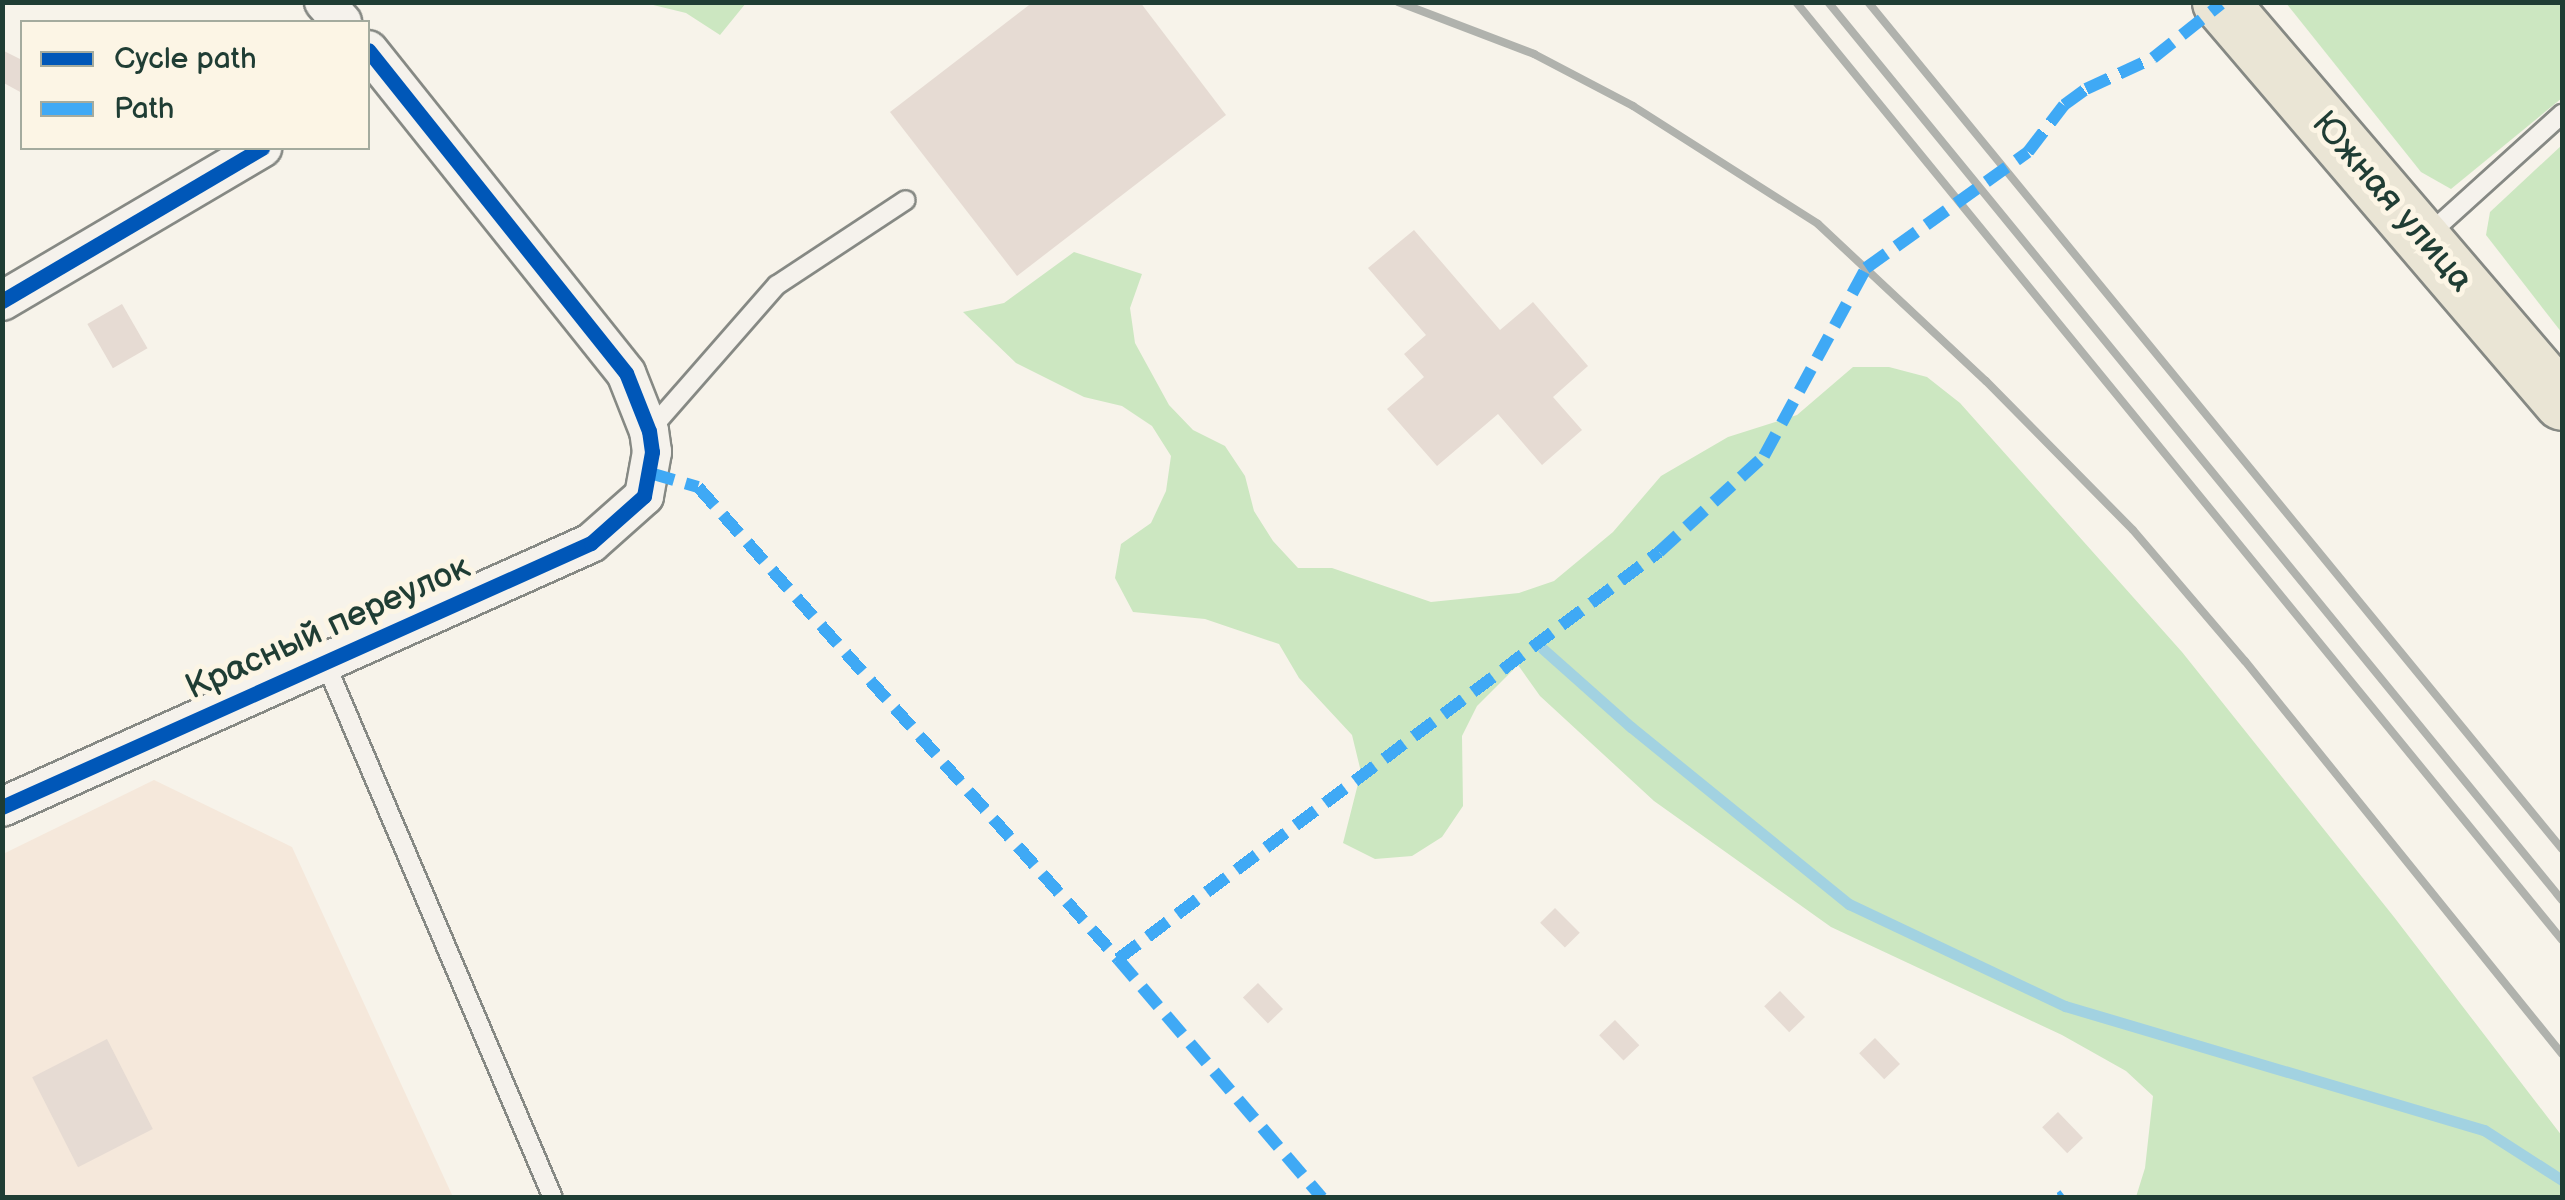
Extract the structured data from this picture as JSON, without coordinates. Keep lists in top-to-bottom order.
{
  "streets": {
    "main road": ["Южная улица"],
    "street": ["Красный переулок"]
  },
  "legend": ["Cycle path", "Path"]
}
